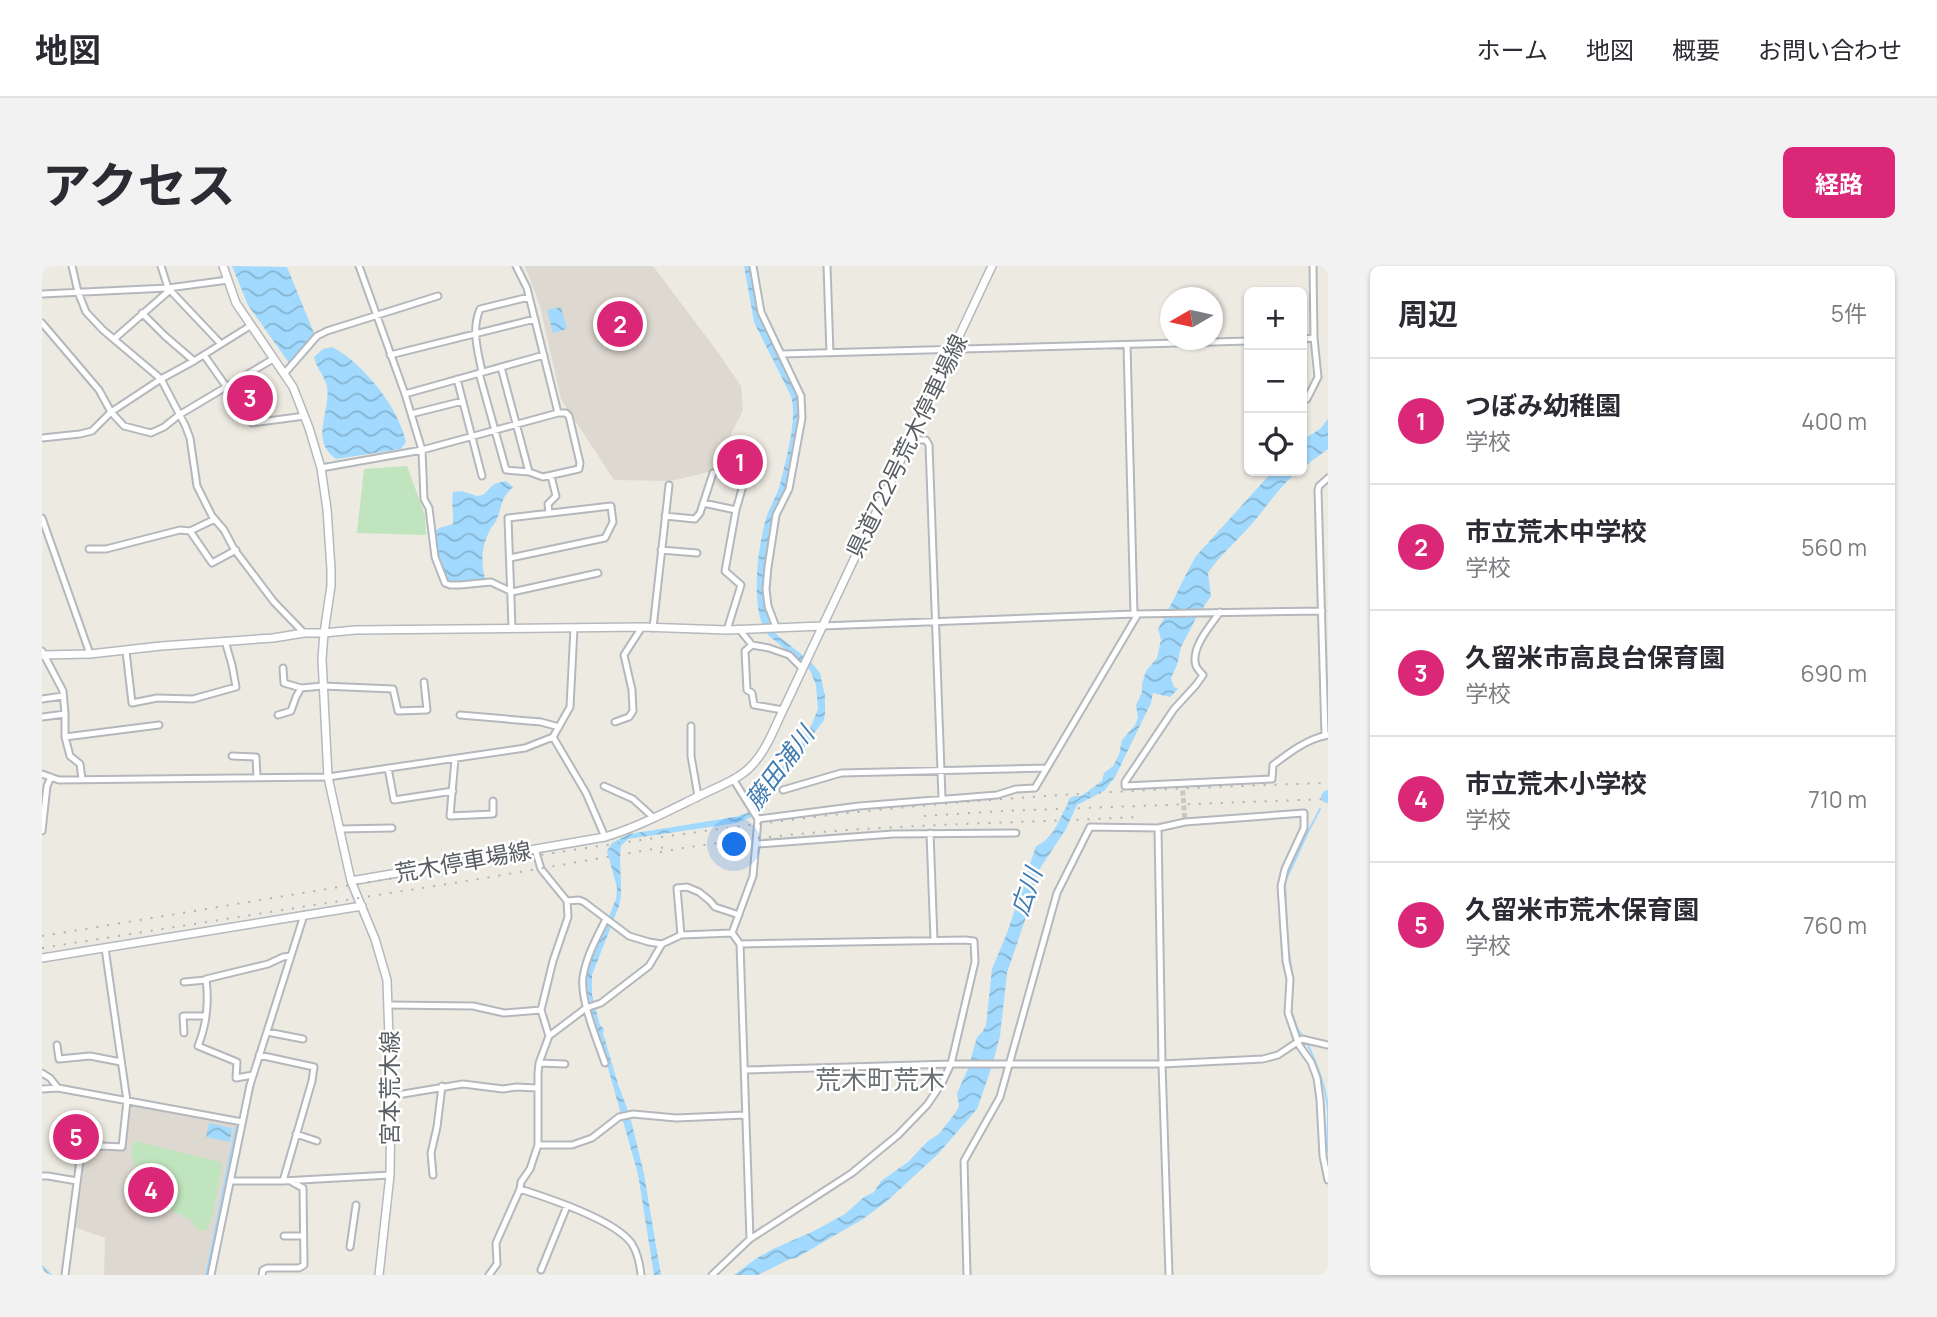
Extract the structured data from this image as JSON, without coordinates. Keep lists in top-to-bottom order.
{
  "streets": {
    "main road": ["県道722号荒木停車場線", "荒木停車場線", "宮本荒木線"]
  },
  "crossings": [
    ["県道722号荒木停車場線", "荒木停車場線"]
  ],
  "districts": ["荒木町荒木"],
  "water": ["藤田浦川", "広川"],
  "north": "left",
  "page": {
    "header": "地図",
    "nav": [
      "ホーム",
      "地図",
      "概要",
      "お問い合わせ"
    ],
    "title": "アクセス",
    "buttons": "経路",
    "heading": ["周辺", "5件"],
    "map_buttons": ["+", "−"],
    "pins": [
      "2",
      "3",
      "1",
      "5",
      "4"
    ],
    "list": [
      {
        "mark": "1",
        "name": "つぼみ幼稚園",
        "note": "学校",
        "value": "400 m"
      },
      {
        "mark": "2",
        "name": "市立荒木中学校",
        "note": "学校",
        "value": "560 m"
      },
      {
        "mark": "3",
        "name": "久留米市高良台保育園",
        "note": "学校",
        "value": "690 m"
      },
      {
        "mark": "4",
        "name": "市立荒木小学校",
        "note": "学校",
        "value": "710 m"
      },
      {
        "mark": "5",
        "name": "久留米市荒木保育園",
        "note": "学校",
        "value": "760 m"
      }
    ]
  }
}
